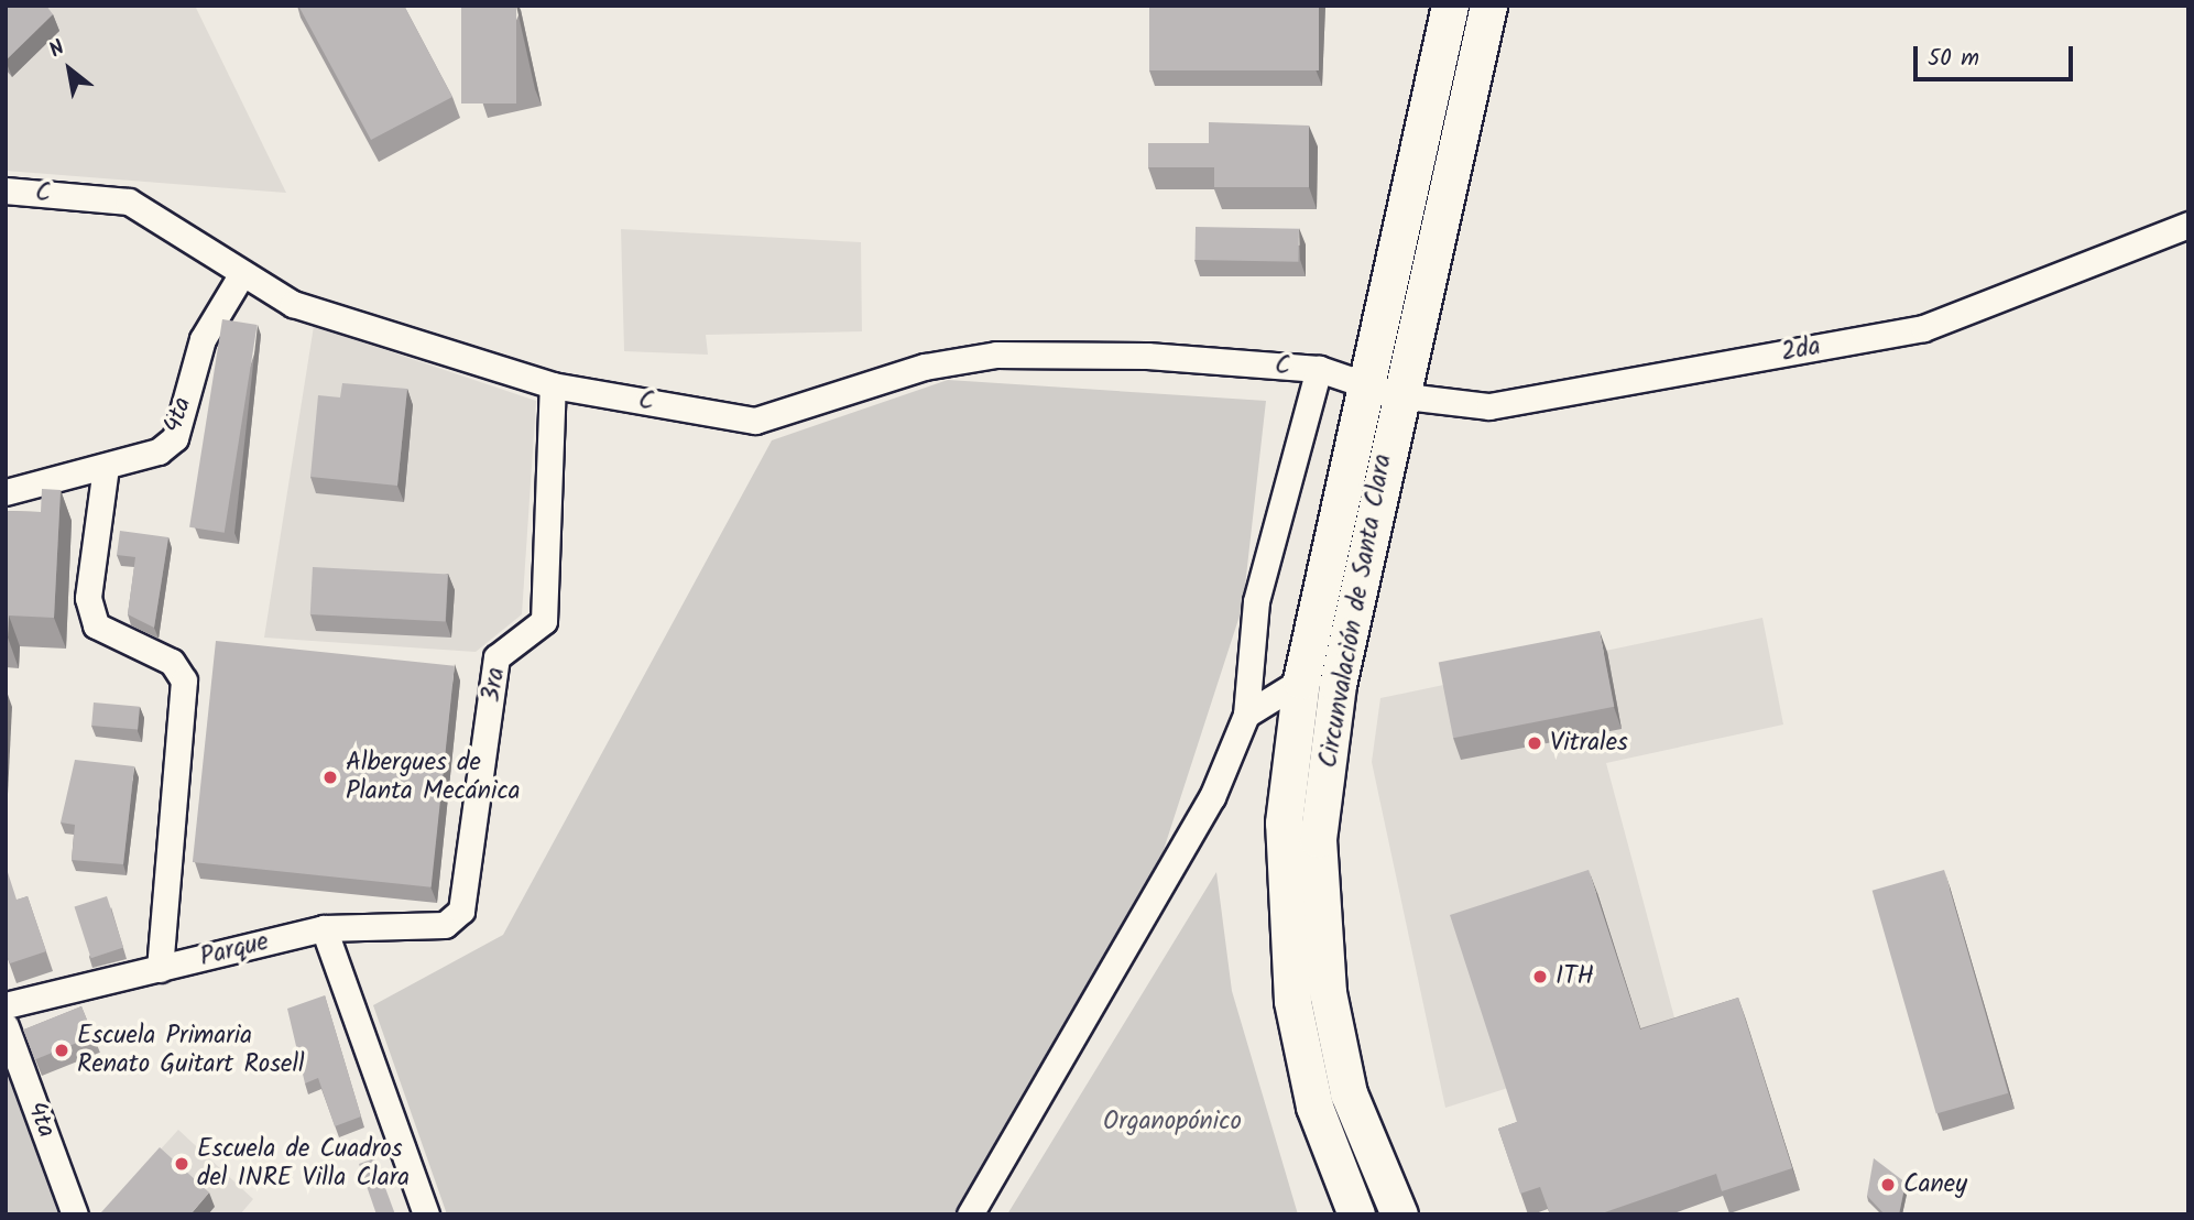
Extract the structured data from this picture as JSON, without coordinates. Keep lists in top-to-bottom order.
{
  "streets": {
    "highway": ["Circunvalación de Santa Clara"],
    "street": [
      "C",
      "2da",
      "4ta",
      "3ra",
      "Parque"
    ]
  },
  "crossings": [
    ["C", "2da"],
    ["C", "4ta"],
    ["C", "3ra"],
    ["2da", "Circunvalación de Santa Clara"],
    ["3ra", "Parque"]
  ],
  "parks": ["Organopónico"],
  "places": [
    "Vitrales",
    "Albergues de Planta Mecánica",
    "ITH",
    "Escuela Primaria Renato Guitart Rosell",
    "Escuela de Cuadros del INRE Villa Clara",
    "Caney"
  ],
  "scale_bar": "50 m",
  "north": "top left"
}
